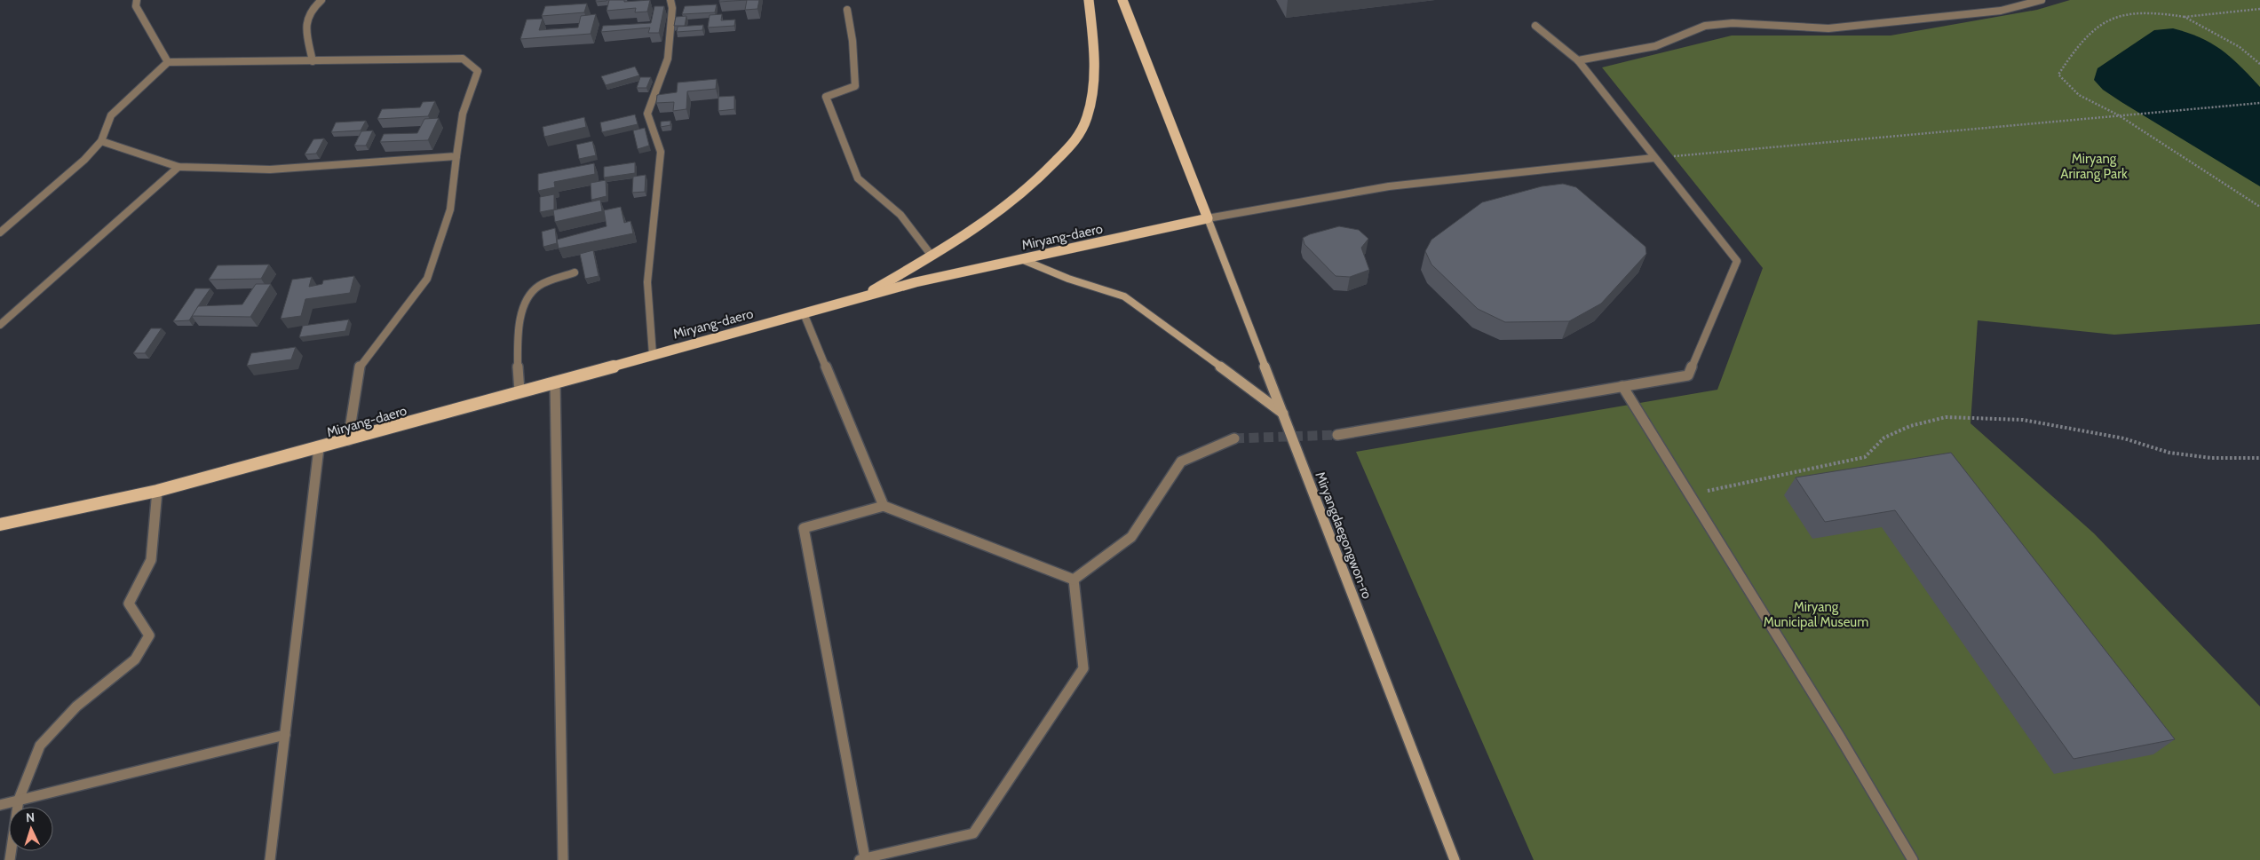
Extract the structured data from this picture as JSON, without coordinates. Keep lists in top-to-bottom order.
{
  "streets": {
    "main road": ["Miryang-daero", "Miryangdaegongwon-ro"]
  },
  "crossings": [
    ["Miryang-daero", "Miryangdaegongwon-ro"]
  ],
  "parks": ["Miryang Arirang Park", "Miryang Municipal Museum"],
  "north": "top"
}
